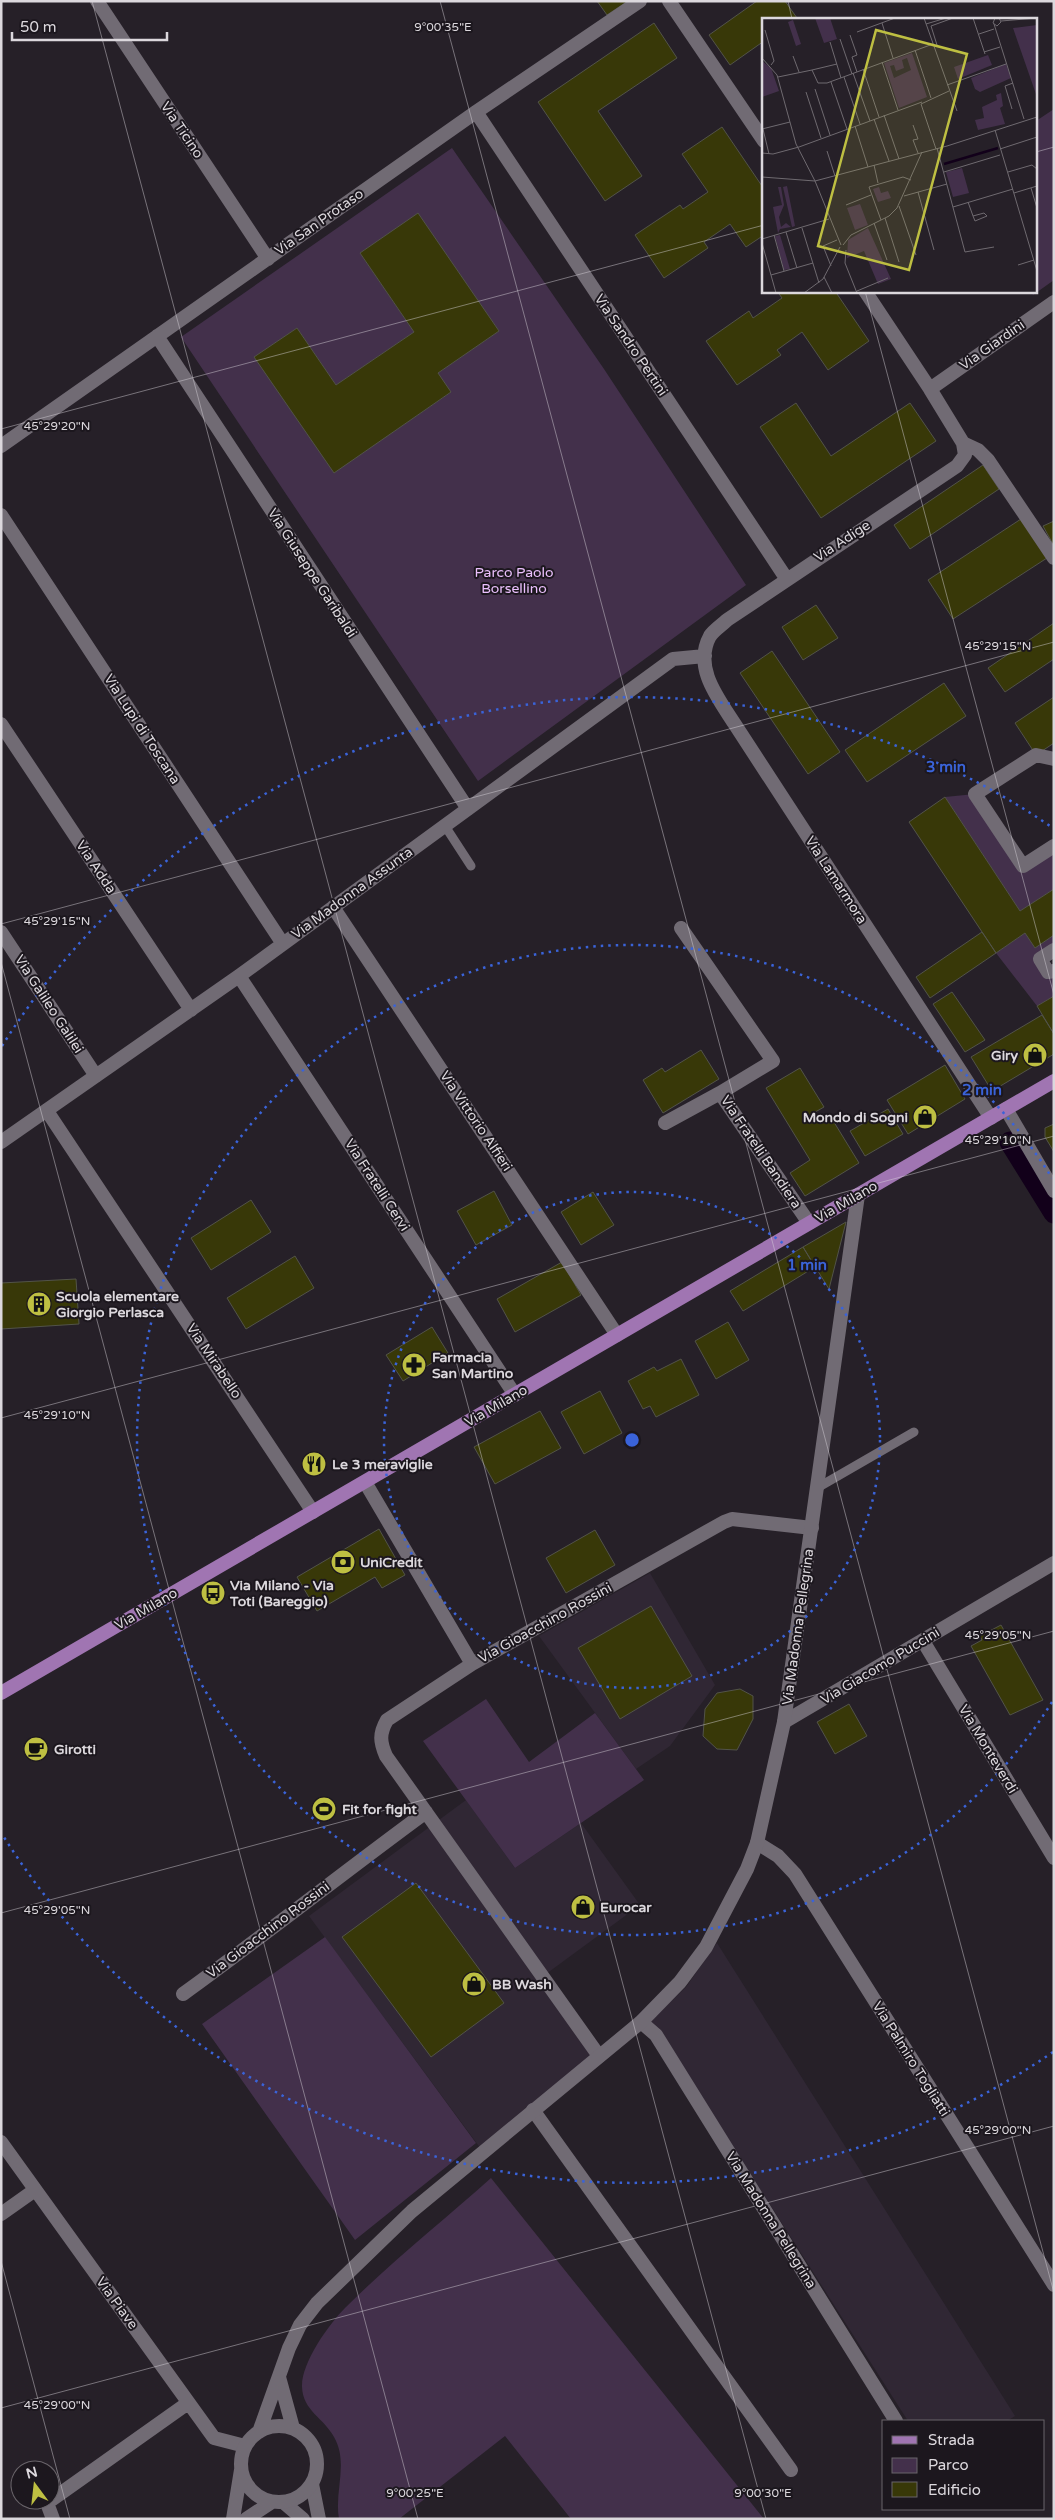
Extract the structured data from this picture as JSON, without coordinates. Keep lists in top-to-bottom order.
{
  "streets": {
    "main road": ["Via Milano"],
    "street": [
      "Via Ticino",
      "Via San Protaso",
      "Via Sandro Pertini",
      "Via Giardini",
      "Via Adige",
      "Via Giuseppe Garibaldi",
      "Via Lupi di Toscana",
      "Via Adda",
      "Via Lamarmora",
      "Via Madonna Assunta",
      "Via Galileo Galilei",
      "Via Vittorio Alfieri",
      "Via Fratelli Bandiera",
      "Via Fratelli Cervi",
      "Via Mirabello",
      "Via Gioacchino Rossini",
      "Via Madonna Pellegrina",
      "Via Giacomo Puccini",
      "Via Monteverdi",
      "Via Palmiro Togliatti",
      "Via Piave"
    ]
  },
  "crossings": [
    ["Via Ticino", "Via San Protaso"],
    ["Via San Protaso", "Via Sandro Pertini"],
    ["Via San Protaso", "Via Giuseppe Garibaldi"],
    ["Via Sandro Pertini", "Via Adige"],
    ["Via Adige", "Via Lamarmora"],
    ["Via Giuseppe Garibaldi", "Via Madonna Assunta"],
    ["Via Lupi di Toscana", "Via Madonna Assunta"],
    ["Via Adda", "Via Madonna Assunta"],
    ["Via Lamarmora", "Via Madonna Assunta"],
    ["Via Lamarmora", "Via Milano"],
    ["Via Madonna Assunta", "Via Galileo Galilei"],
    ["Via Madonna Assunta", "Via Vittorio Alfieri"],
    ["Via Madonna Assunta", "Via Fratelli Cervi"],
    ["Via Madonna Assunta", "Via Mirabello"],
    ["Via Vittorio Alfieri", "Via Milano"],
    ["Via Fratelli Bandiera", "Via Milano"],
    ["Via Fratelli Cervi", "Via Milano"],
    ["Via Milano", "Via Mirabello"],
    ["Via Milano", "Via Madonna Pellegrina"],
    ["Via Gioacchino Rossini", "Via Madonna Pellegrina"],
    ["Via Madonna Pellegrina", "Via Giacomo Puccini"],
    ["Via Madonna Pellegrina", "Via Palmiro Togliatti"],
    ["Via Madonna Pellegrina", "Via Piave"],
    ["Via Giacomo Puccini", "Via Monteverdi"]
  ],
  "parks": ["Parco Paolo Borsellino"],
  "places": {
    "shop": [
      "Giry",
      "Mondo di Sogni",
      "Eurocar",
      "BB Wash"
    ],
    "building": ["Scuola elementare Giorgio Perlasca"],
    "pharmacy": ["Farmacia San Martino"],
    "restaurant": ["Le 3 meraviglie"],
    "bank": ["UniCredit"],
    "bus stop": ["Via Milano - Via Toti (Bareggio)"],
    "cafe": ["Girotti"],
    "sports": ["Fit for fight"]
  },
  "legend": ["Strada", "Parco", "Edificio"],
  "scale_bar": "50 m",
  "north": "top",
  "coordinates": [
    "9°00'35\"E",
    "45°29'20\"N",
    "45°29'15\"N",
    "45°29'10\"N",
    "45°29'05\"N",
    "45°29'00\"N",
    "9°00'25\"E",
    "9°00'30\"E"
  ],
  "rings": ["3 min", "2 min", "1 min"]
}
